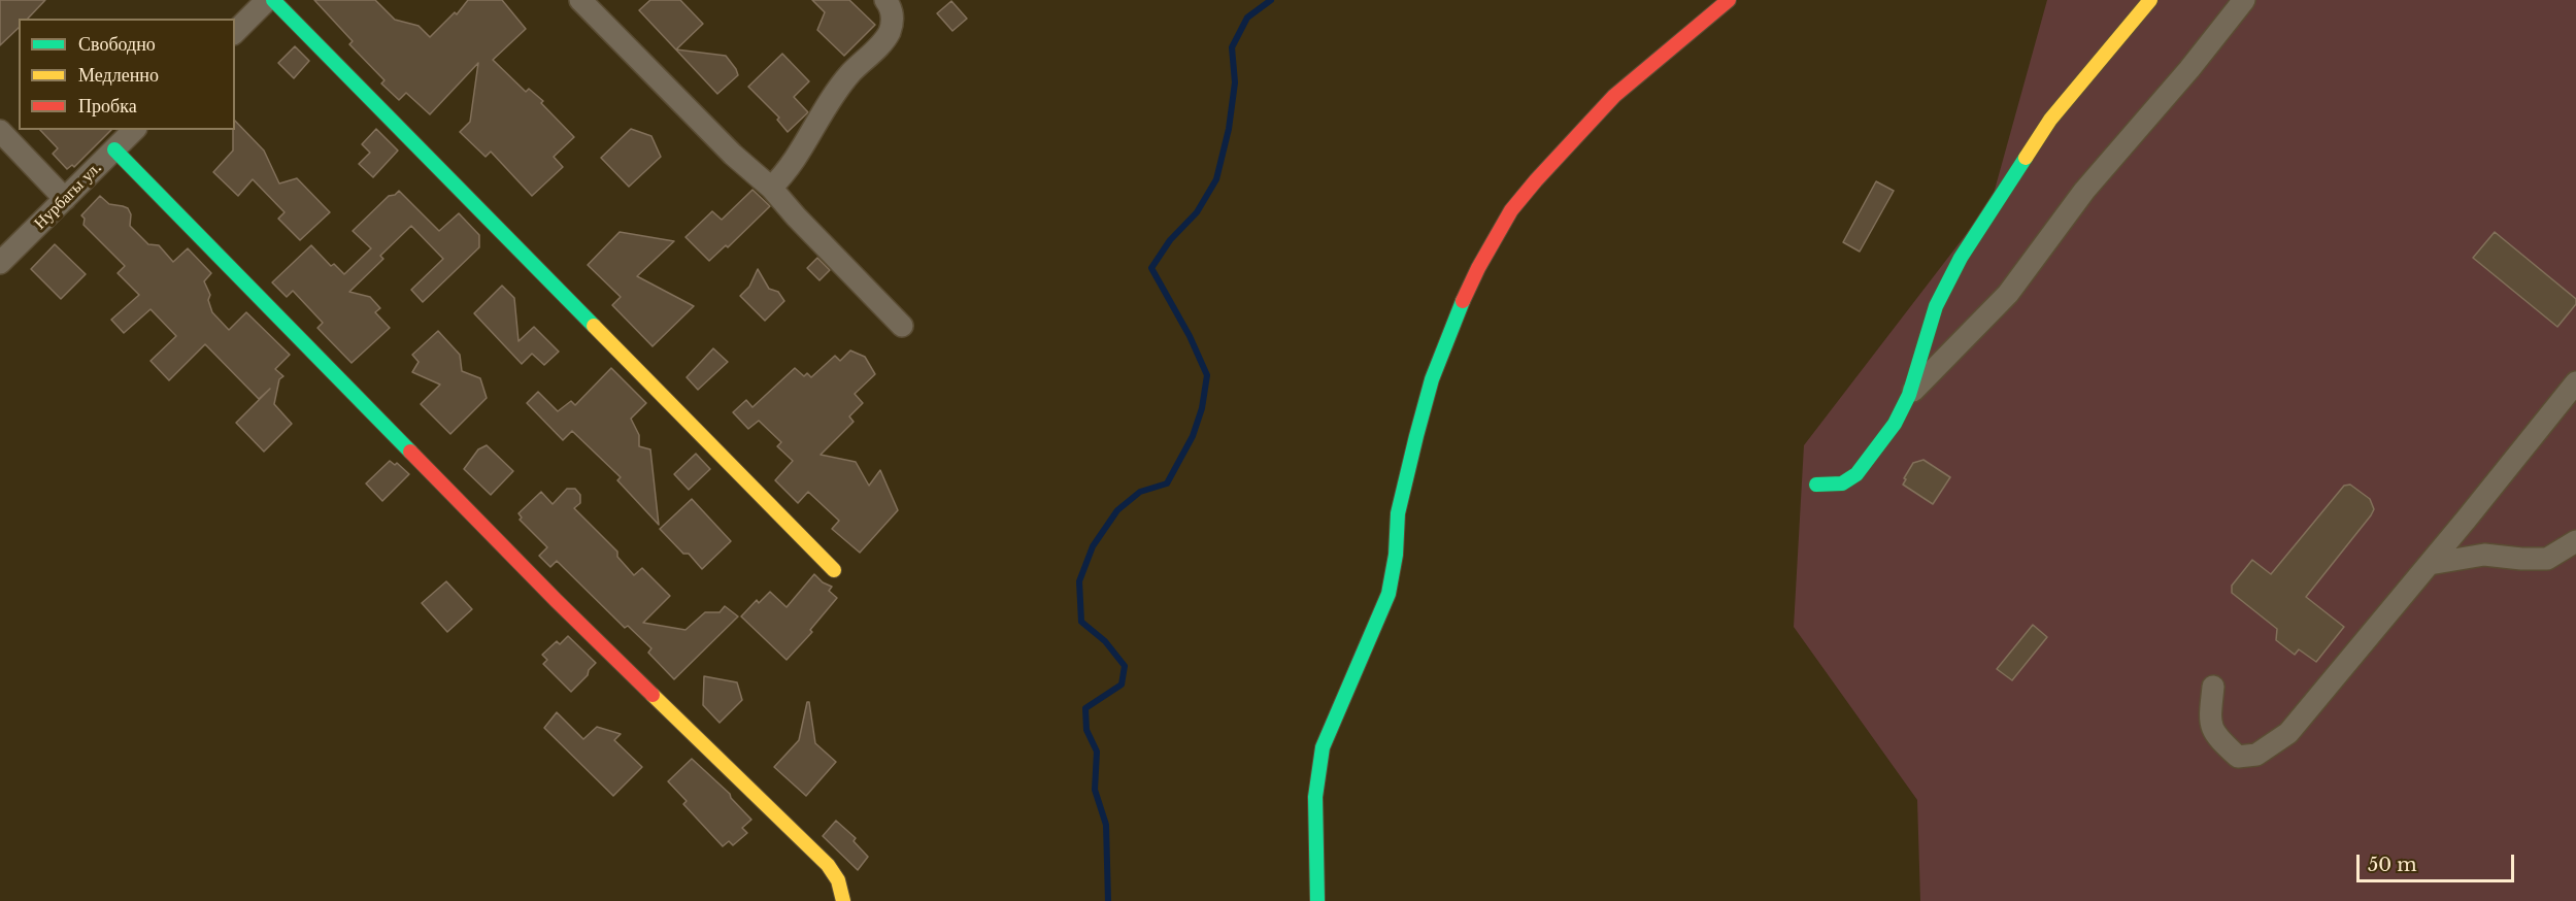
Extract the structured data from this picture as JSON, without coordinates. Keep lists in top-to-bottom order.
{
  "streets": {
    "street": ["Нурбагы ул."]
  },
  "legend": ["Свободно", "Медленно", "Пробка"],
  "scale_bar": "50 m"
}
